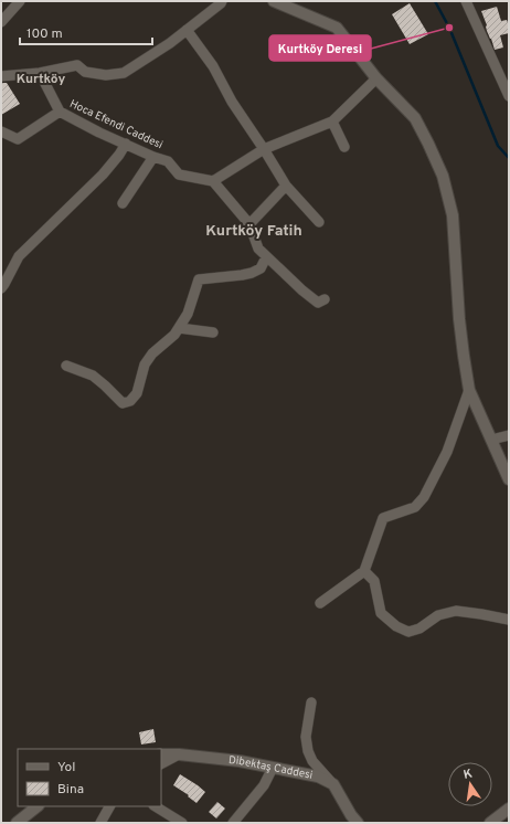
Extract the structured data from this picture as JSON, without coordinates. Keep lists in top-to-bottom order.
{
  "streets": {
    "street": ["Hoca Efendi Caddesi", "Dibektaş Caddesi"]
  },
  "districts": ["Kurtköy", "Kurtköy Fatih"],
  "places": ["Kurtköy Deresi"],
  "legend": ["Yol", "Bina"],
  "scale_bar": "100 m",
  "north": "top"
}
